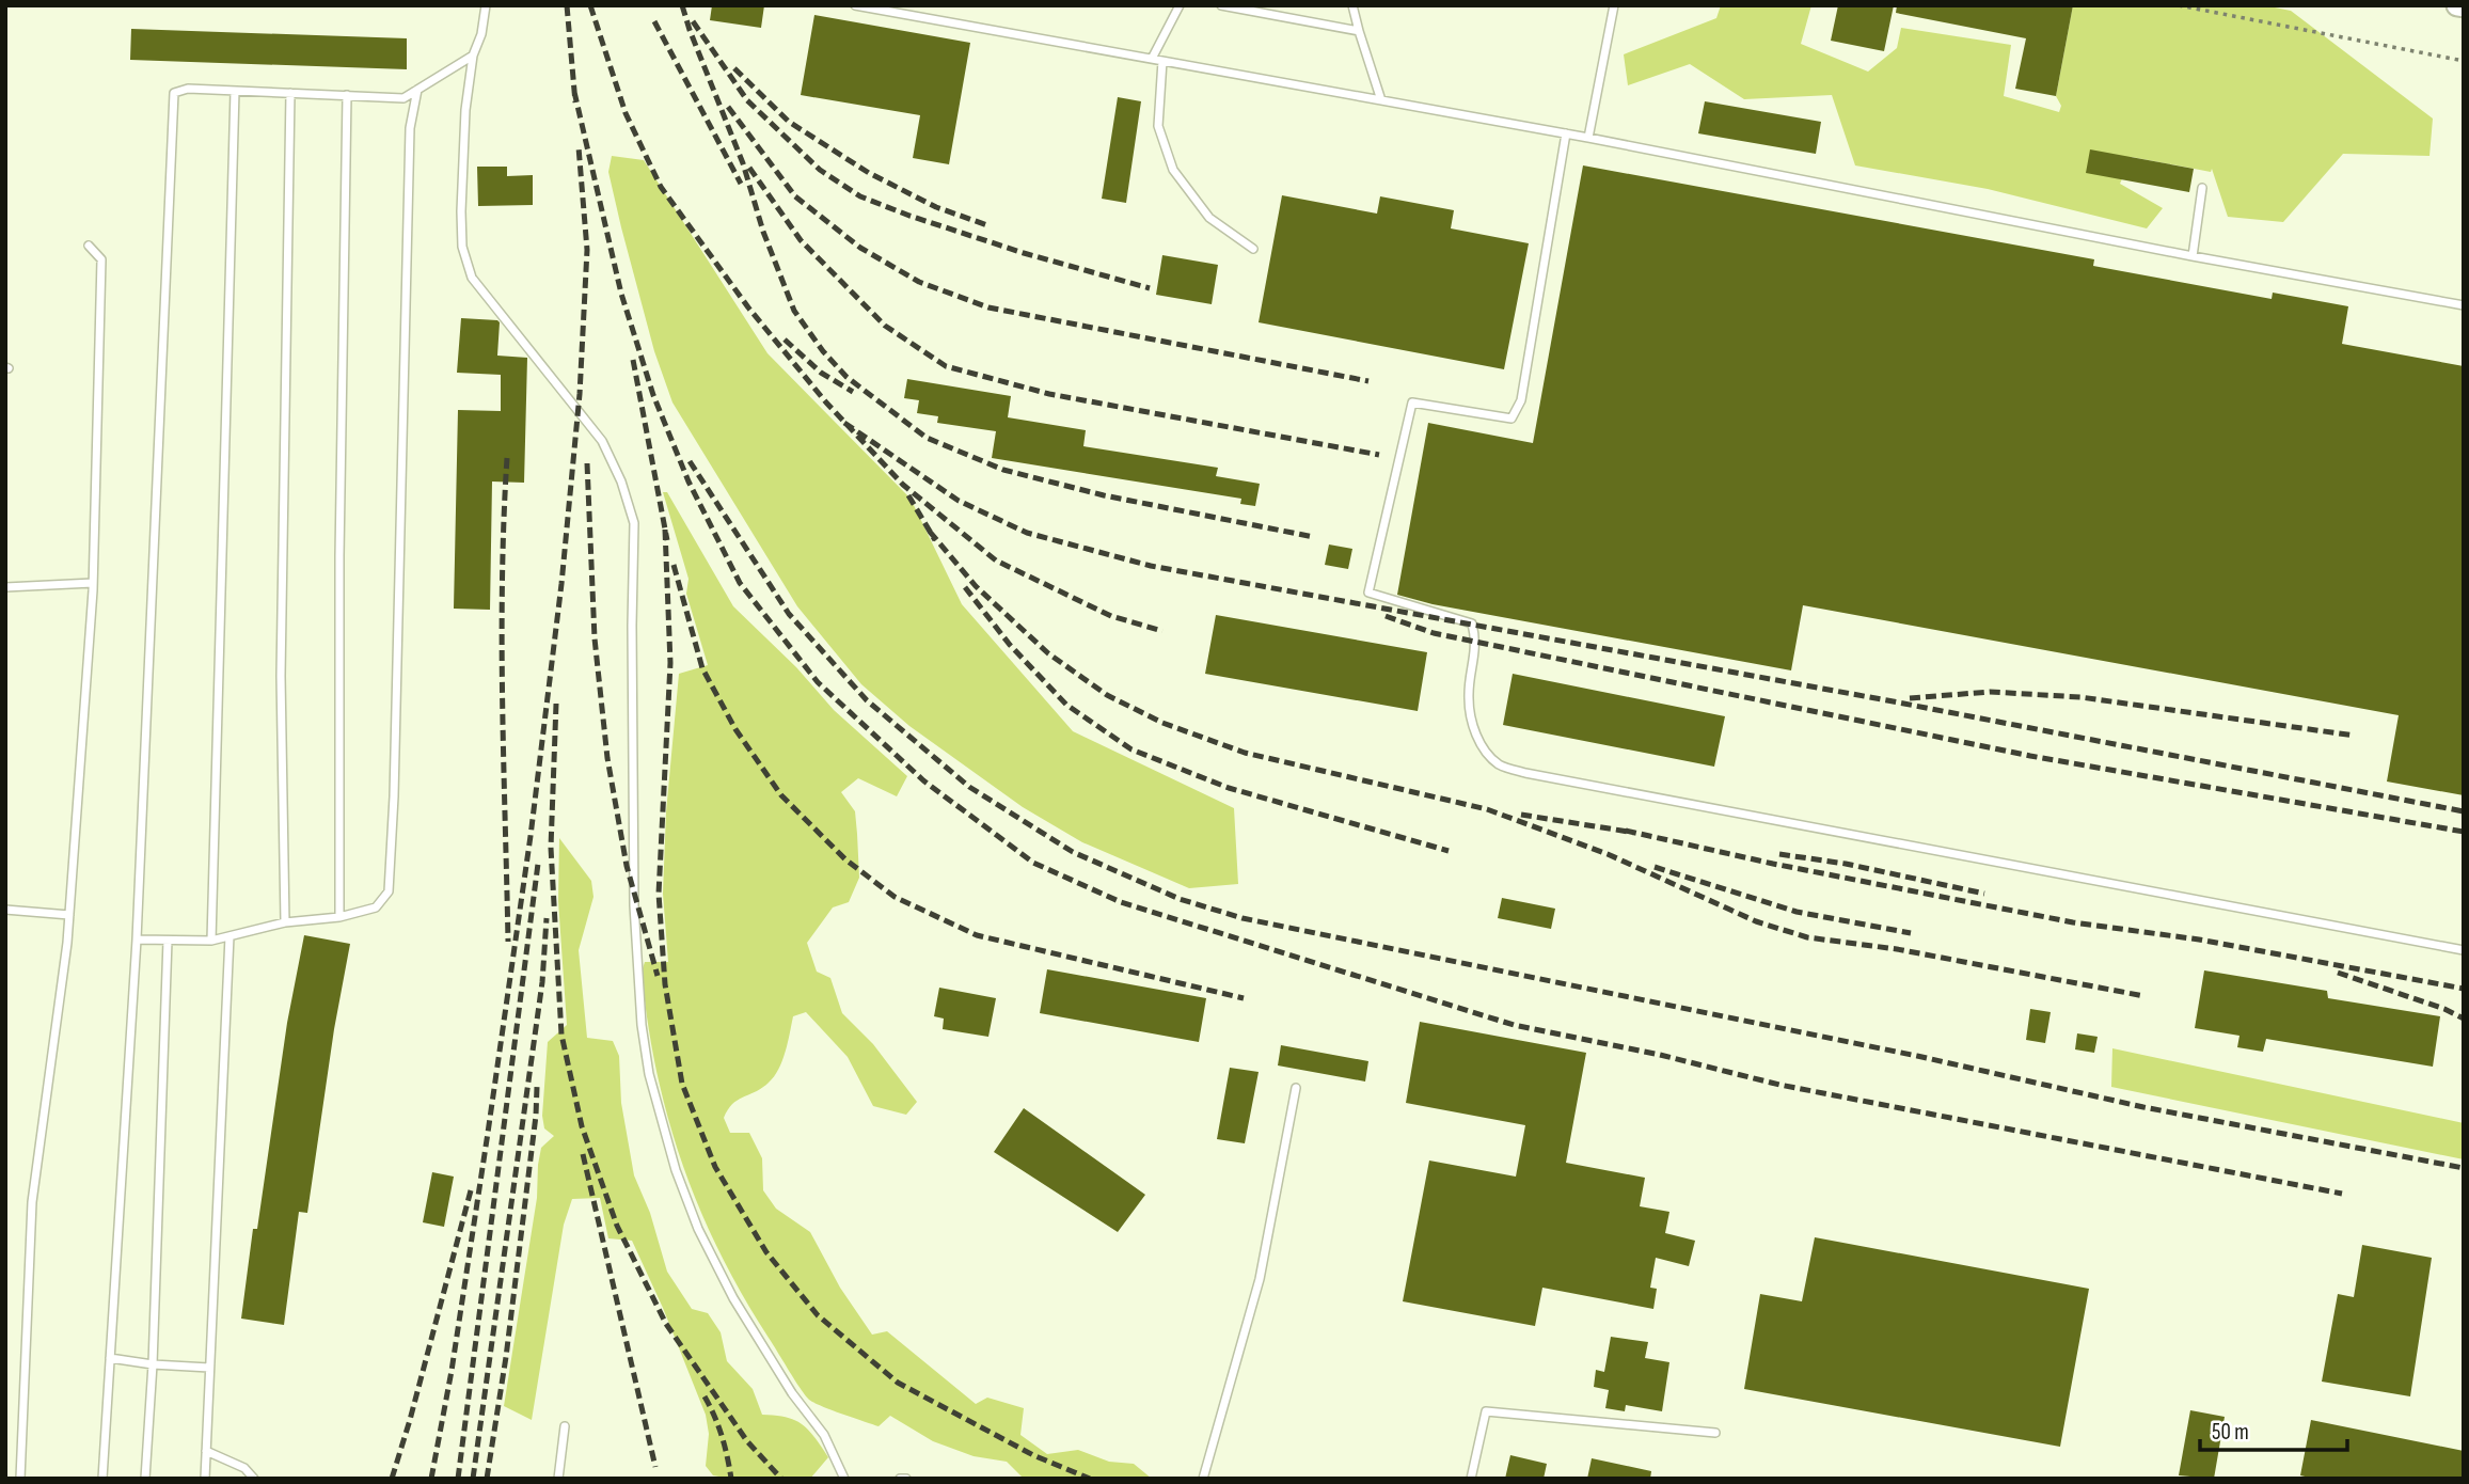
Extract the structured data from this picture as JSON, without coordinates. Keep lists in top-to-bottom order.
{
  "scale_bar": "50 m"
}
